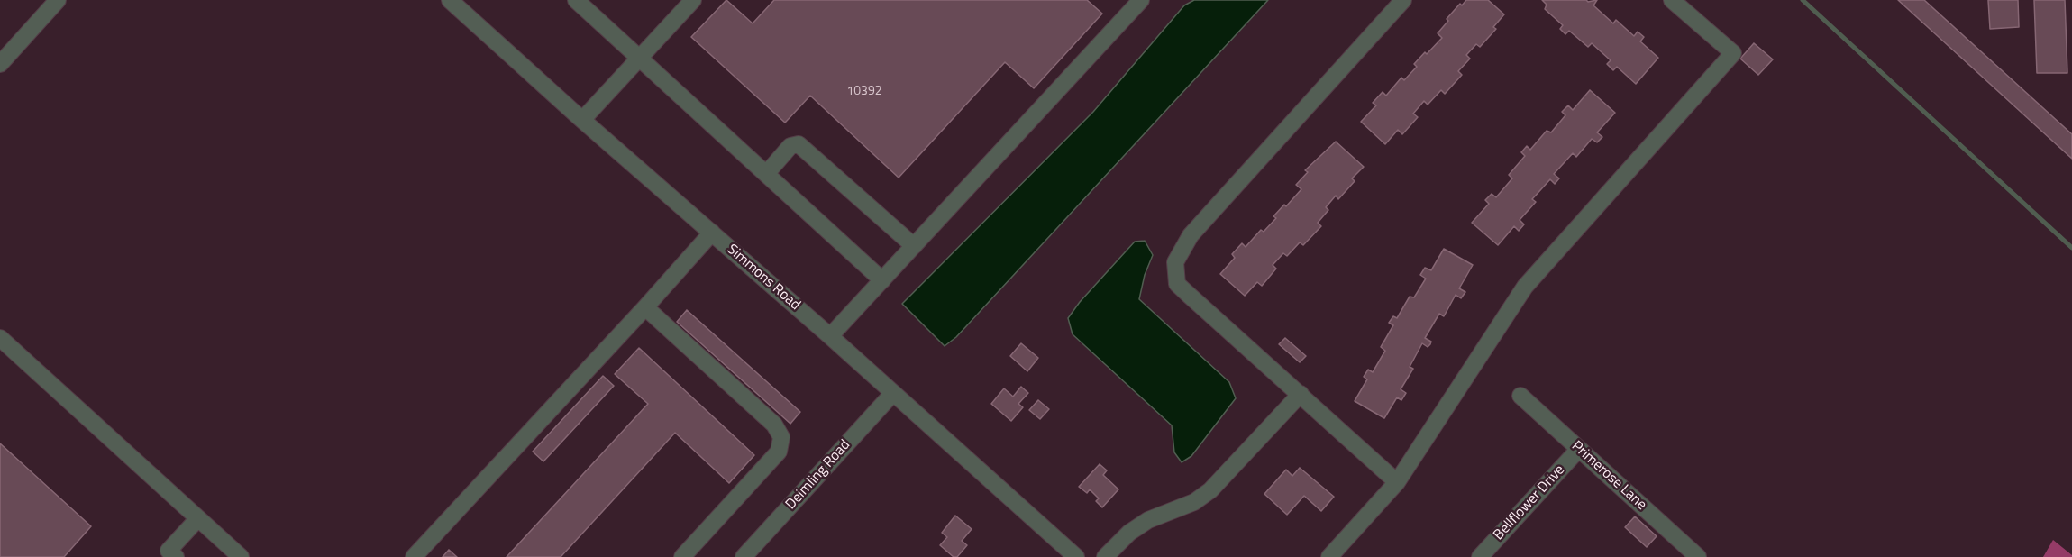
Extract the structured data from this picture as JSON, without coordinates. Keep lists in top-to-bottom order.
{
  "streets": {
    "street": [
      "Simmons Road",
      "Deimling Road",
      "Primerose Lane",
      "Bellflower Drive"
    ]
  },
  "crossings": [
    ["Simmons Road", "Deimling Road"],
    ["Primerose Lane", "Bellflower Drive"]
  ],
  "house_numbers": ["10392"]
}
